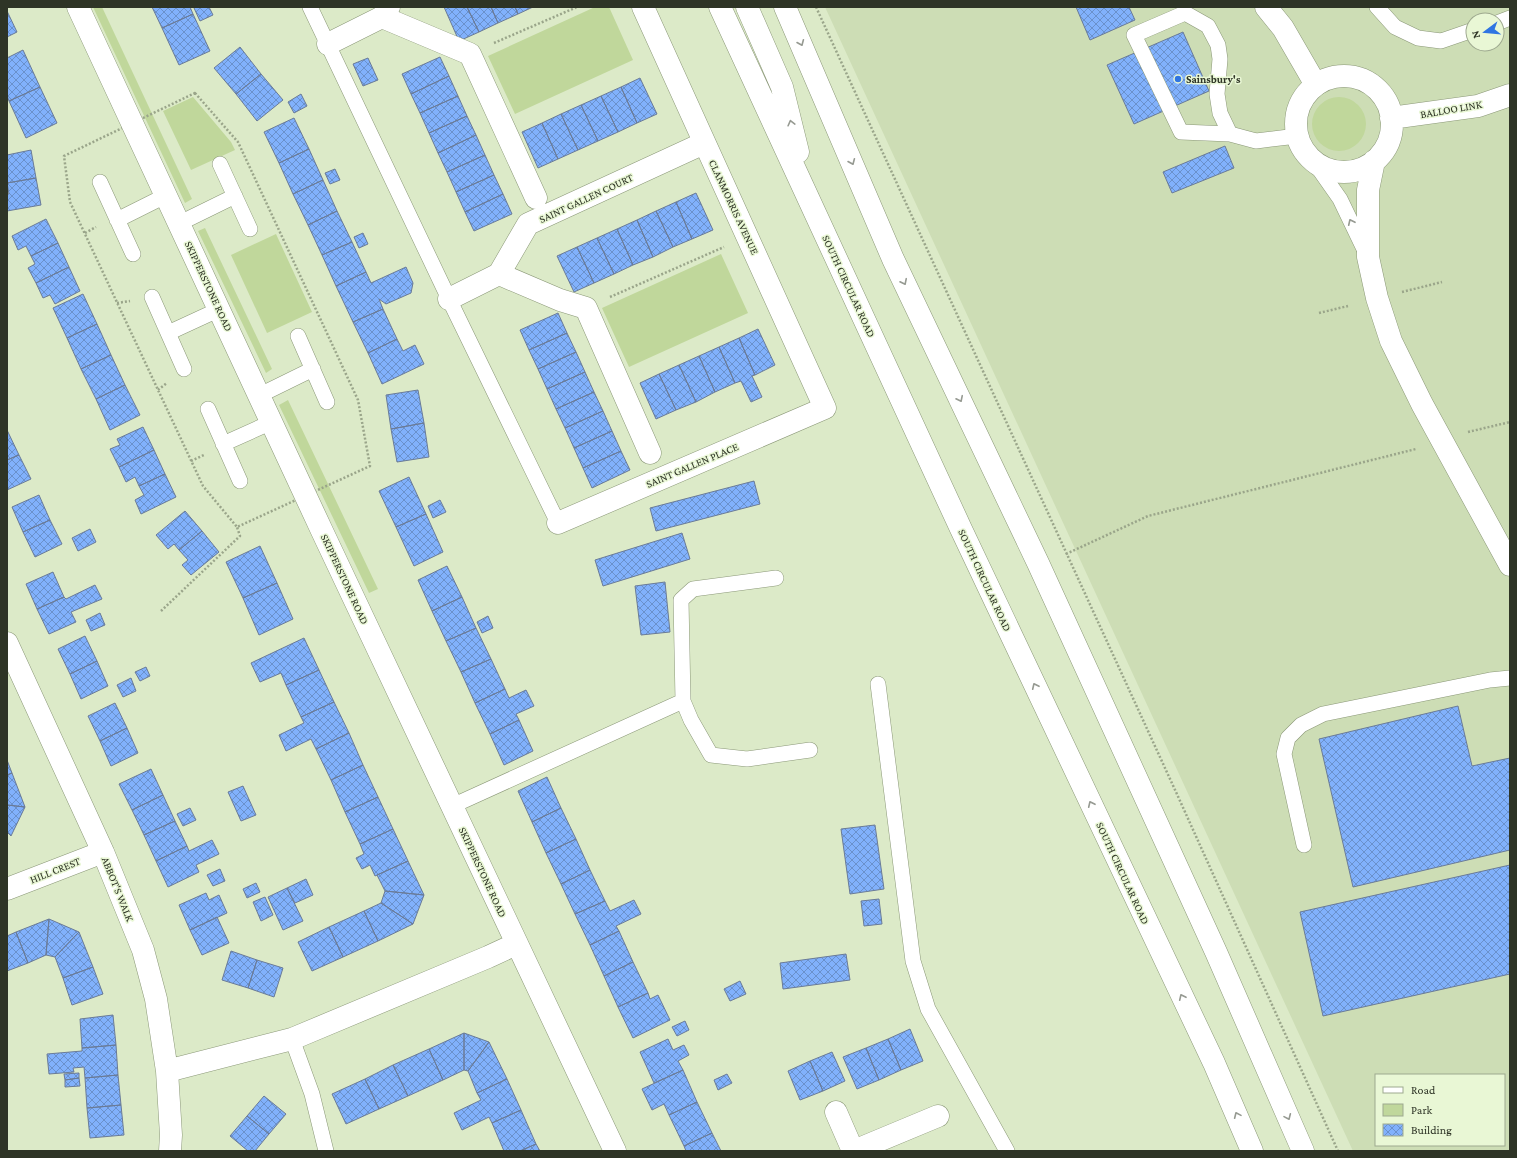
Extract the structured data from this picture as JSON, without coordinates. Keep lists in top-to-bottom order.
{
  "streets": {
    "main road": [
      "BALLOO LINK",
      "SAINT GALLEN COURT",
      "CLANMORRIS AVENUE",
      "SKIPPERSTONE ROAD",
      "SOUTH CIRCULAR ROAD",
      "SAINT GALLEN PLACE",
      "HILL CREST",
      "ABBOT'S WALK"
    ]
  },
  "crossings": [
    ["SAINT GALLEN COURT", "CLANMORRIS AVENUE"],
    ["CLANMORRIS AVENUE", "SAINT GALLEN PLACE"],
    ["HILL CREST", "ABBOT'S WALK"]
  ],
  "places": ["Sainsbury's"],
  "legend": ["Road", "Park", "Building"],
  "north": "left"
}
